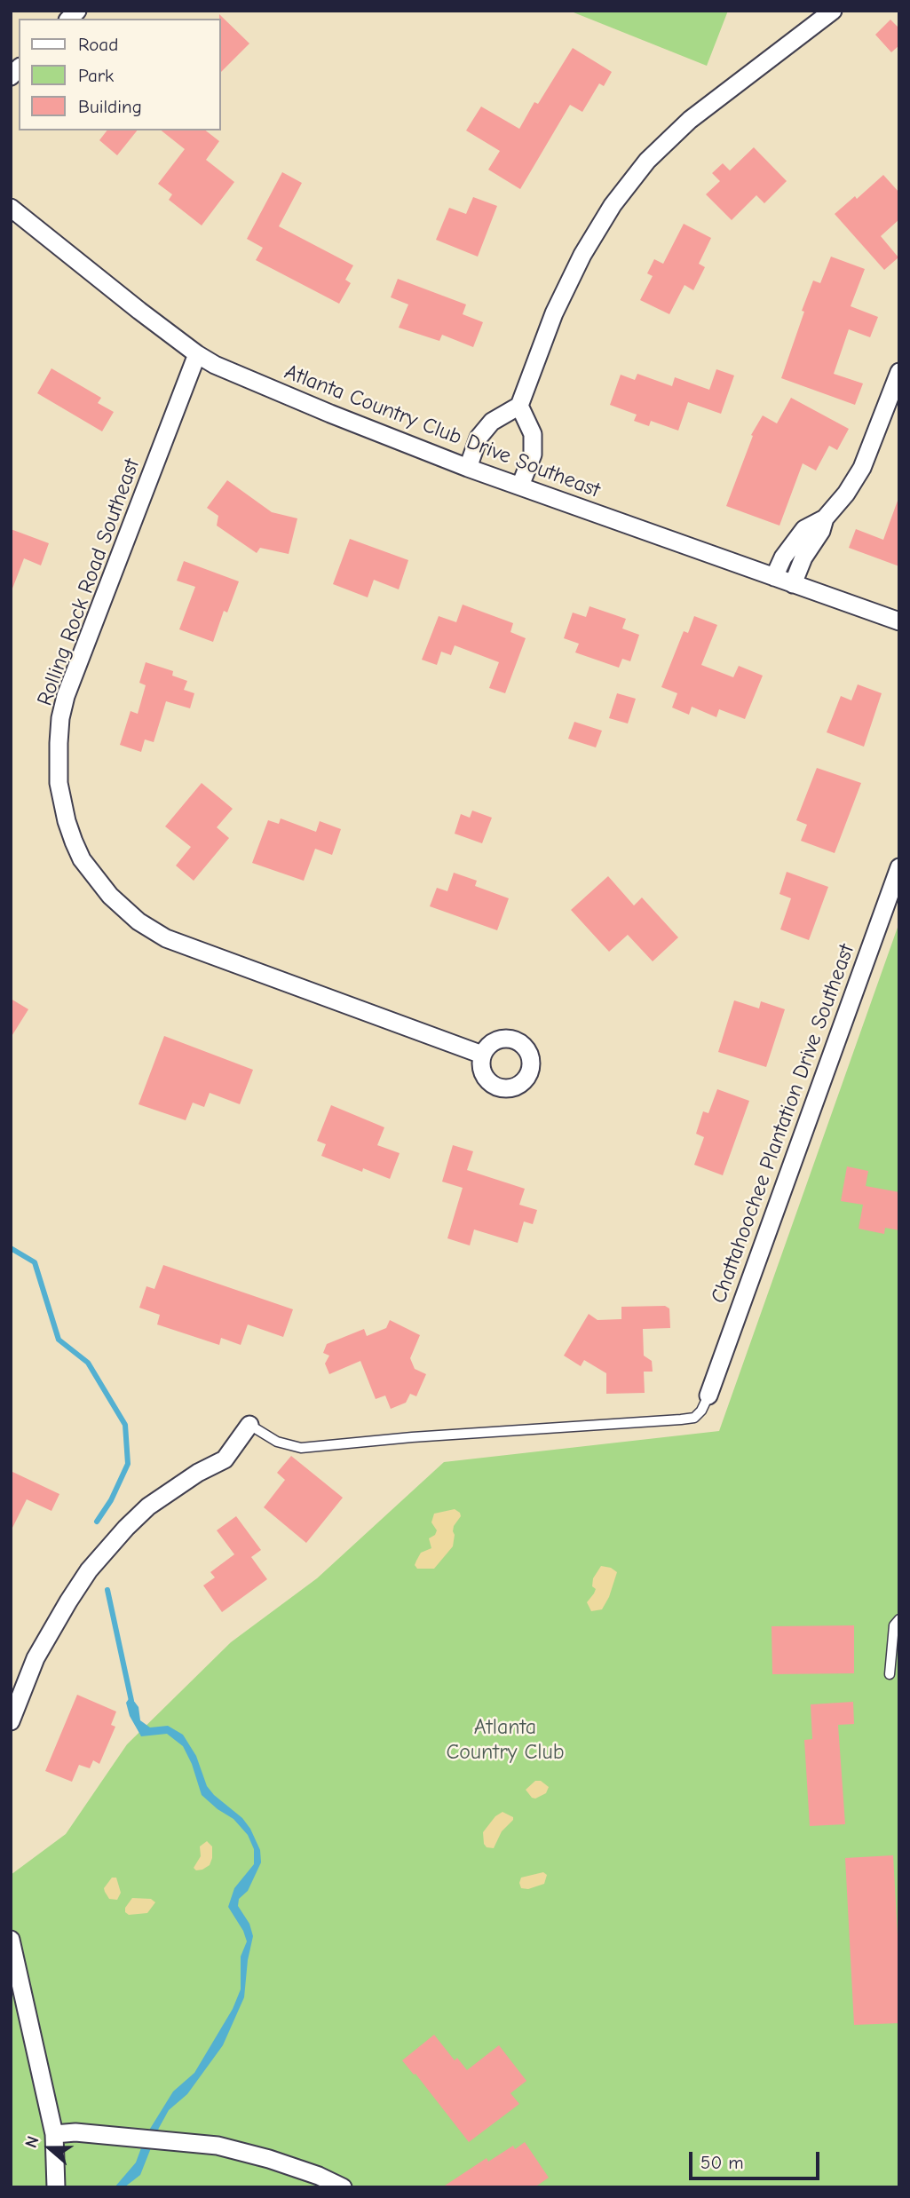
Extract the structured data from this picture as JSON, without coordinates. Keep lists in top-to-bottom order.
{
  "streets": {
    "street": ["Atlanta Country Club Drive Southeast", "Rolling Rock Road Southeast", "Chattahoochee Plantation Drive Southeast"]
  },
  "crossings": [
    ["Atlanta Country Club Drive Southeast", "Rolling Rock Road Southeast"]
  ],
  "parks": ["Atlanta Country Club"],
  "legend": ["Road", "Park", "Building"],
  "scale_bar": "50 m",
  "north": "left"
}
